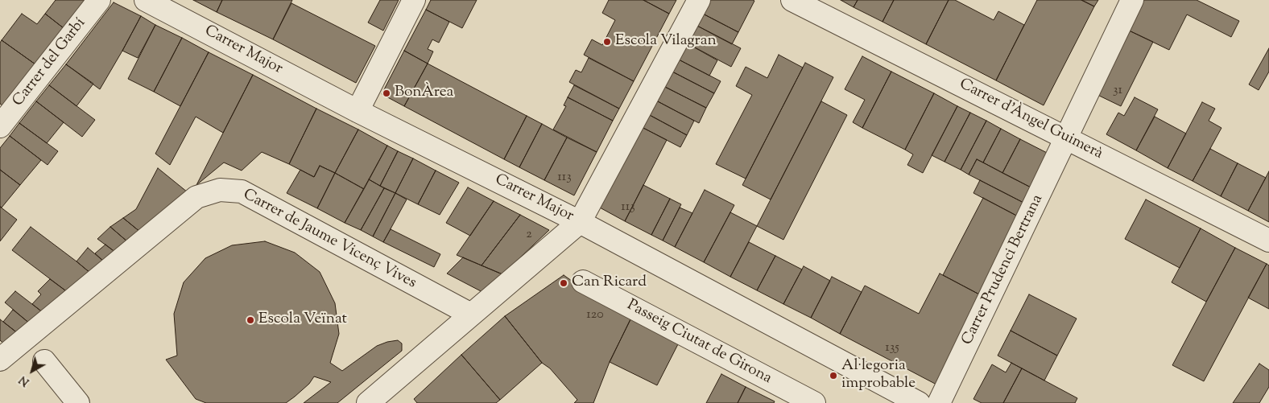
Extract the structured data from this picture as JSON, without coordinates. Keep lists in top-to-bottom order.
{
  "streets": {
    "street": [
      "Carrer Major",
      "Carrer del Garbí",
      "Carrer d'Àngel Guimerà",
      "Carrer de Jaume Vicenç Vives",
      "Carrer Prudenci Bertrana",
      "Passeig Ciutat de Girona"
    ]
  },
  "crossings": [
    ["Carrer d'Àngel Guimerà", "Carrer Prudenci Bertrana"]
  ],
  "places": [
    "Escola Vilagran",
    "BonÀrea",
    "Can Ricard",
    "Escola Veïnat",
    "Al·legoria improbable"
  ],
  "house_numbers": [
    "31",
    "113",
    "113",
    "2",
    "120",
    "135"
  ],
  "north": "bottom left"
}
